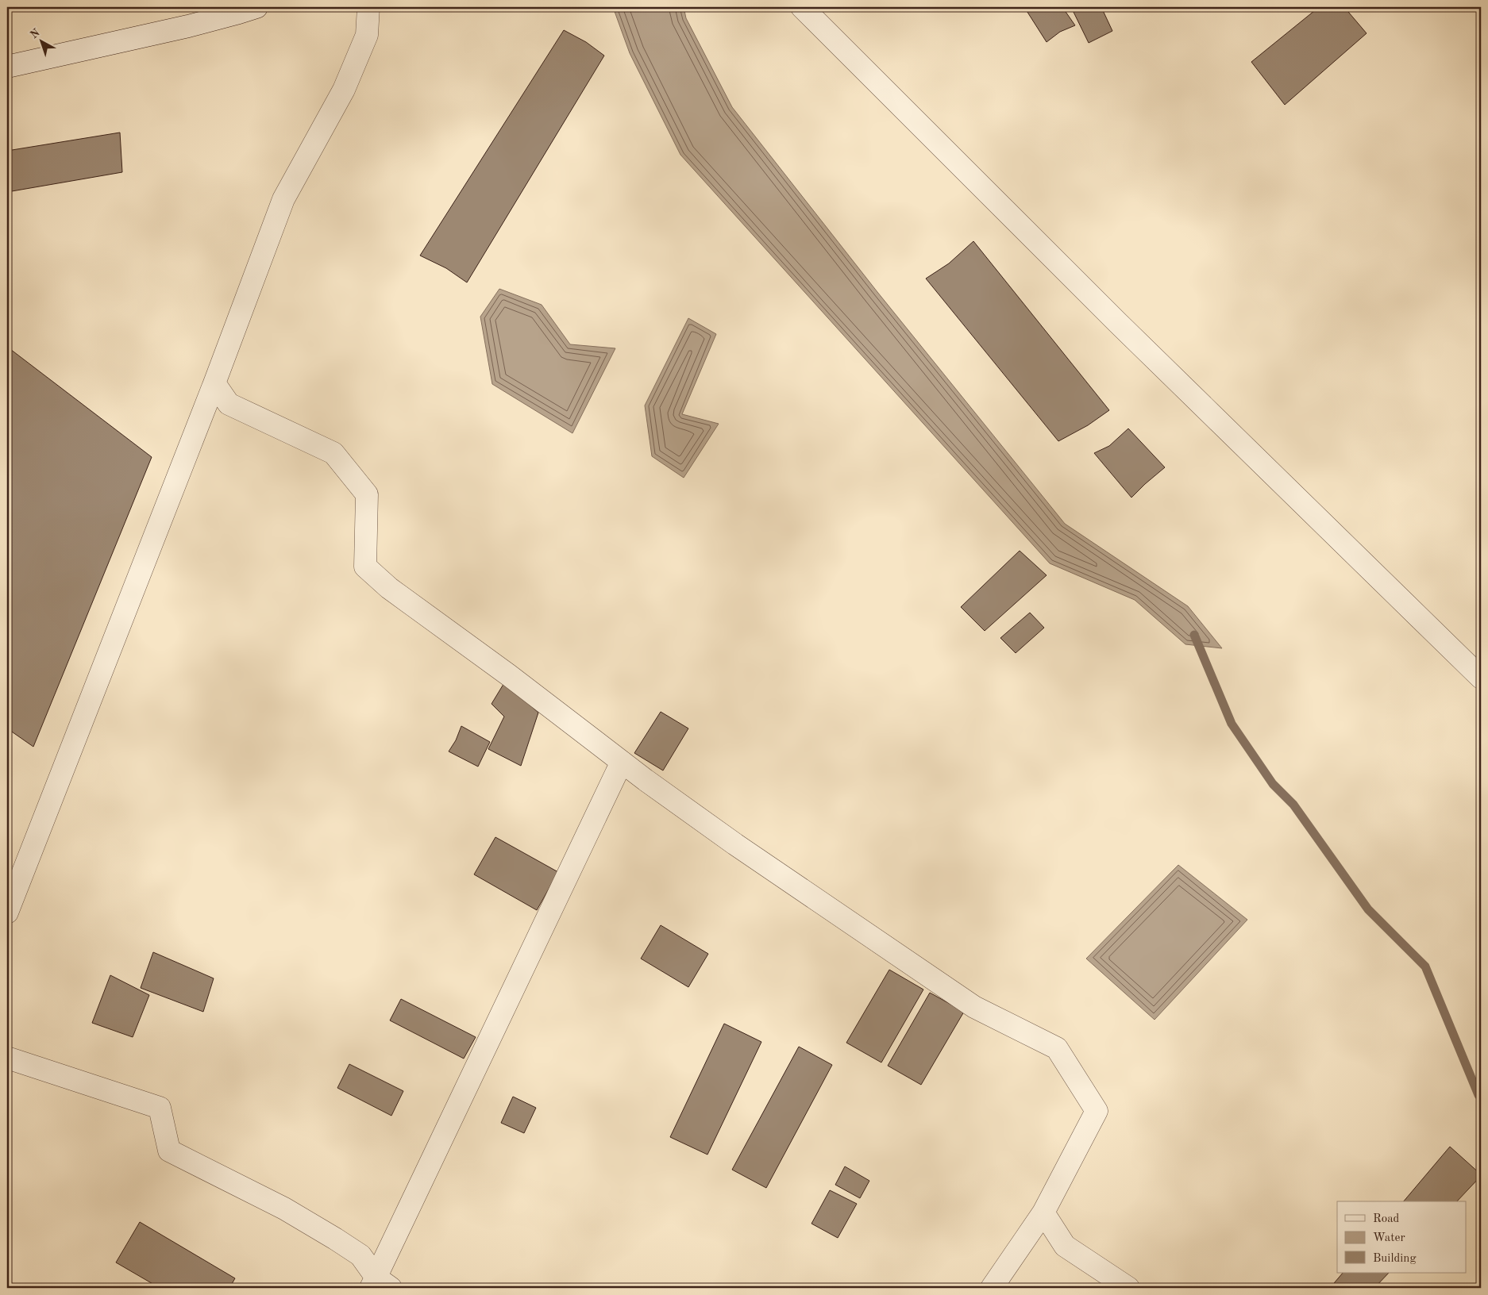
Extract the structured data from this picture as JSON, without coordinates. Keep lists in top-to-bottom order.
{
  "legend": ["Road", "Water", "Building"],
  "north": "top left"
}
